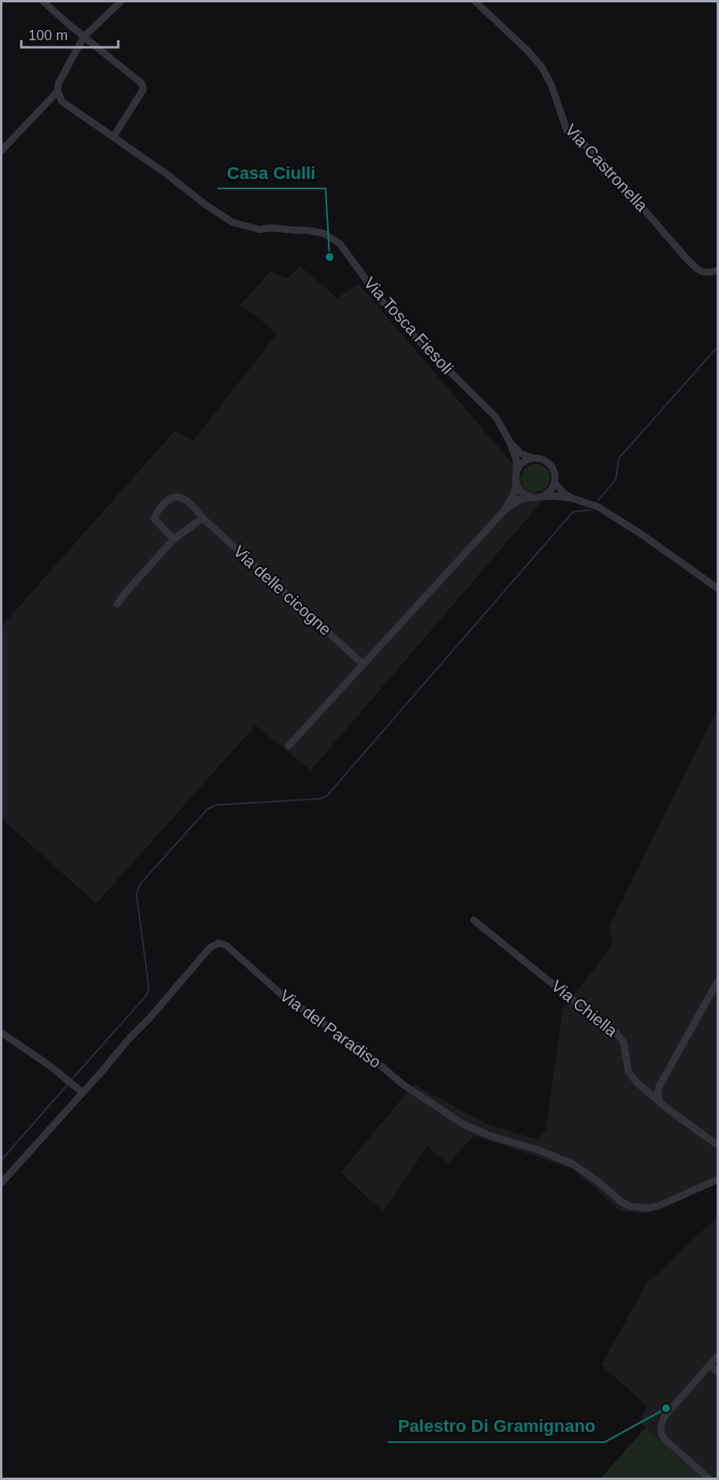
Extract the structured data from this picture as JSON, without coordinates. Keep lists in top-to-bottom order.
{
  "streets": {
    "street": [
      "Via Castronella",
      "Via Tosca Fiesoli",
      "Via delle cicogne",
      "Via Chiella",
      "Via del Paradiso"
    ]
  },
  "places": ["Casa Ciulli", "Palestro Di Gramignano"],
  "scale_bar": "100 m"
}
